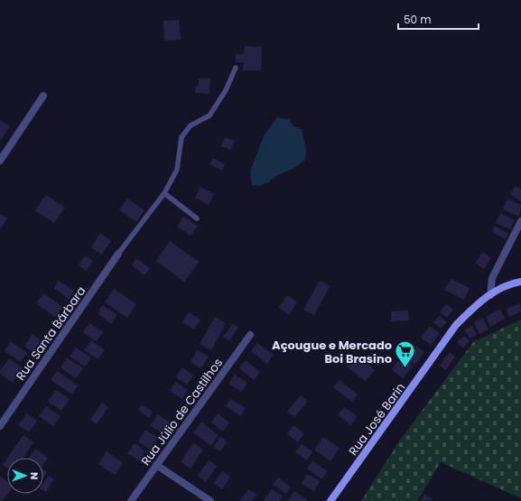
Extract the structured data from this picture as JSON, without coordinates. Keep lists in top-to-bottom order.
{
  "streets": {
    "main road": ["Rua José Barin"],
    "street": ["Rua Santa Bárbara", "Rua Júlio de Castilhos"]
  },
  "places": {
    "supermarket": ["Açougue e Mercado Boi Brasino"]
  },
  "scale_bar": "50 m",
  "north": "right"
}
